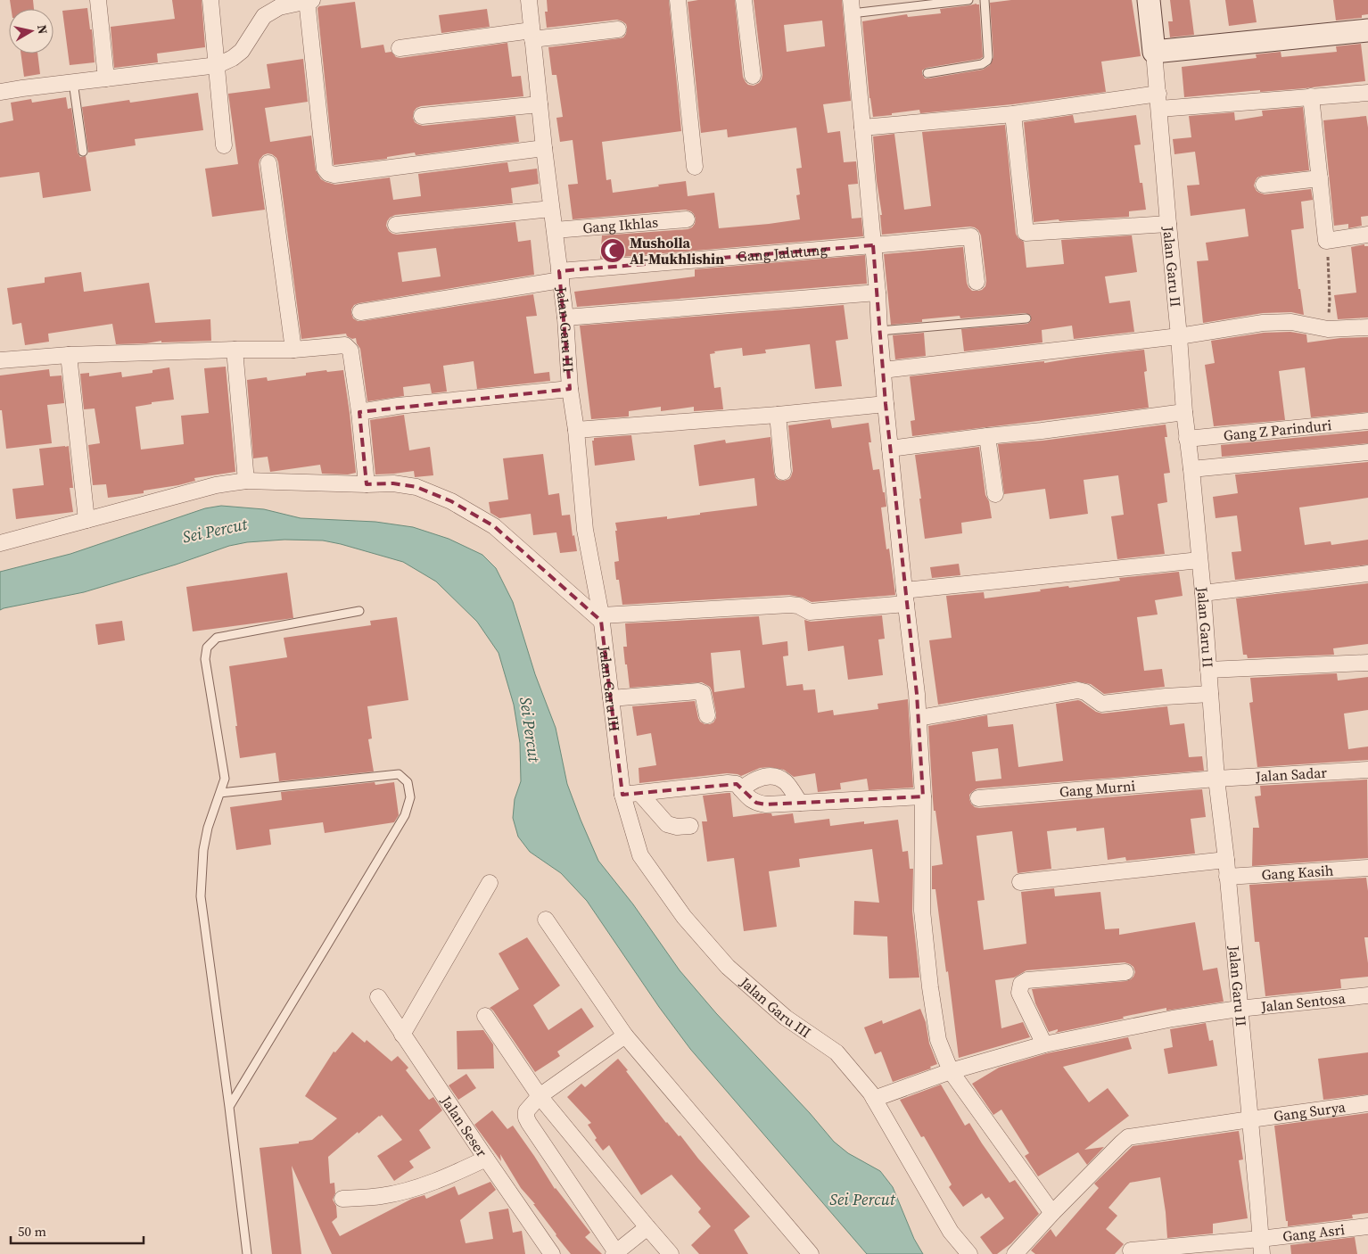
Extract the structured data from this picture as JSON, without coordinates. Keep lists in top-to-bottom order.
{
  "streets": {
    "street": [
      "Gang Ikhlas",
      "Gang Jalutung",
      "Jalan Garu II",
      "Jalan Garu III",
      "Gang Z Parinduri",
      "Jalan Sadar",
      "Gang Murni",
      "Gang Kasih",
      "Jalan Sentosa",
      "Gang Surya",
      "Jalan Seser",
      "Gang Asri"
    ]
  },
  "crossings": [
    ["Gang Ikhlas", "Jalan Garu III"],
    ["Gang Jalutung", "Jalan Garu III"],
    ["Jalan Garu II", "Gang Z Parinduri"],
    ["Jalan Garu II", "Jalan Sadar"],
    ["Jalan Garu II", "Gang Murni"],
    ["Jalan Garu II", "Gang Kasih"],
    ["Jalan Garu II", "Jalan Sentosa"],
    ["Jalan Garu II", "Gang Surya"],
    ["Jalan Garu II", "Gang Asri"],
    ["Jalan Garu III", "Jalan Sentosa"],
    ["Jalan Sadar", "Gang Murni"]
  ],
  "water": ["Sei Percut"],
  "places": {
    "mosque": ["Musholla Al-Mukhlishin"]
  },
  "scale_bar": "50 m",
  "north": "right"
}
